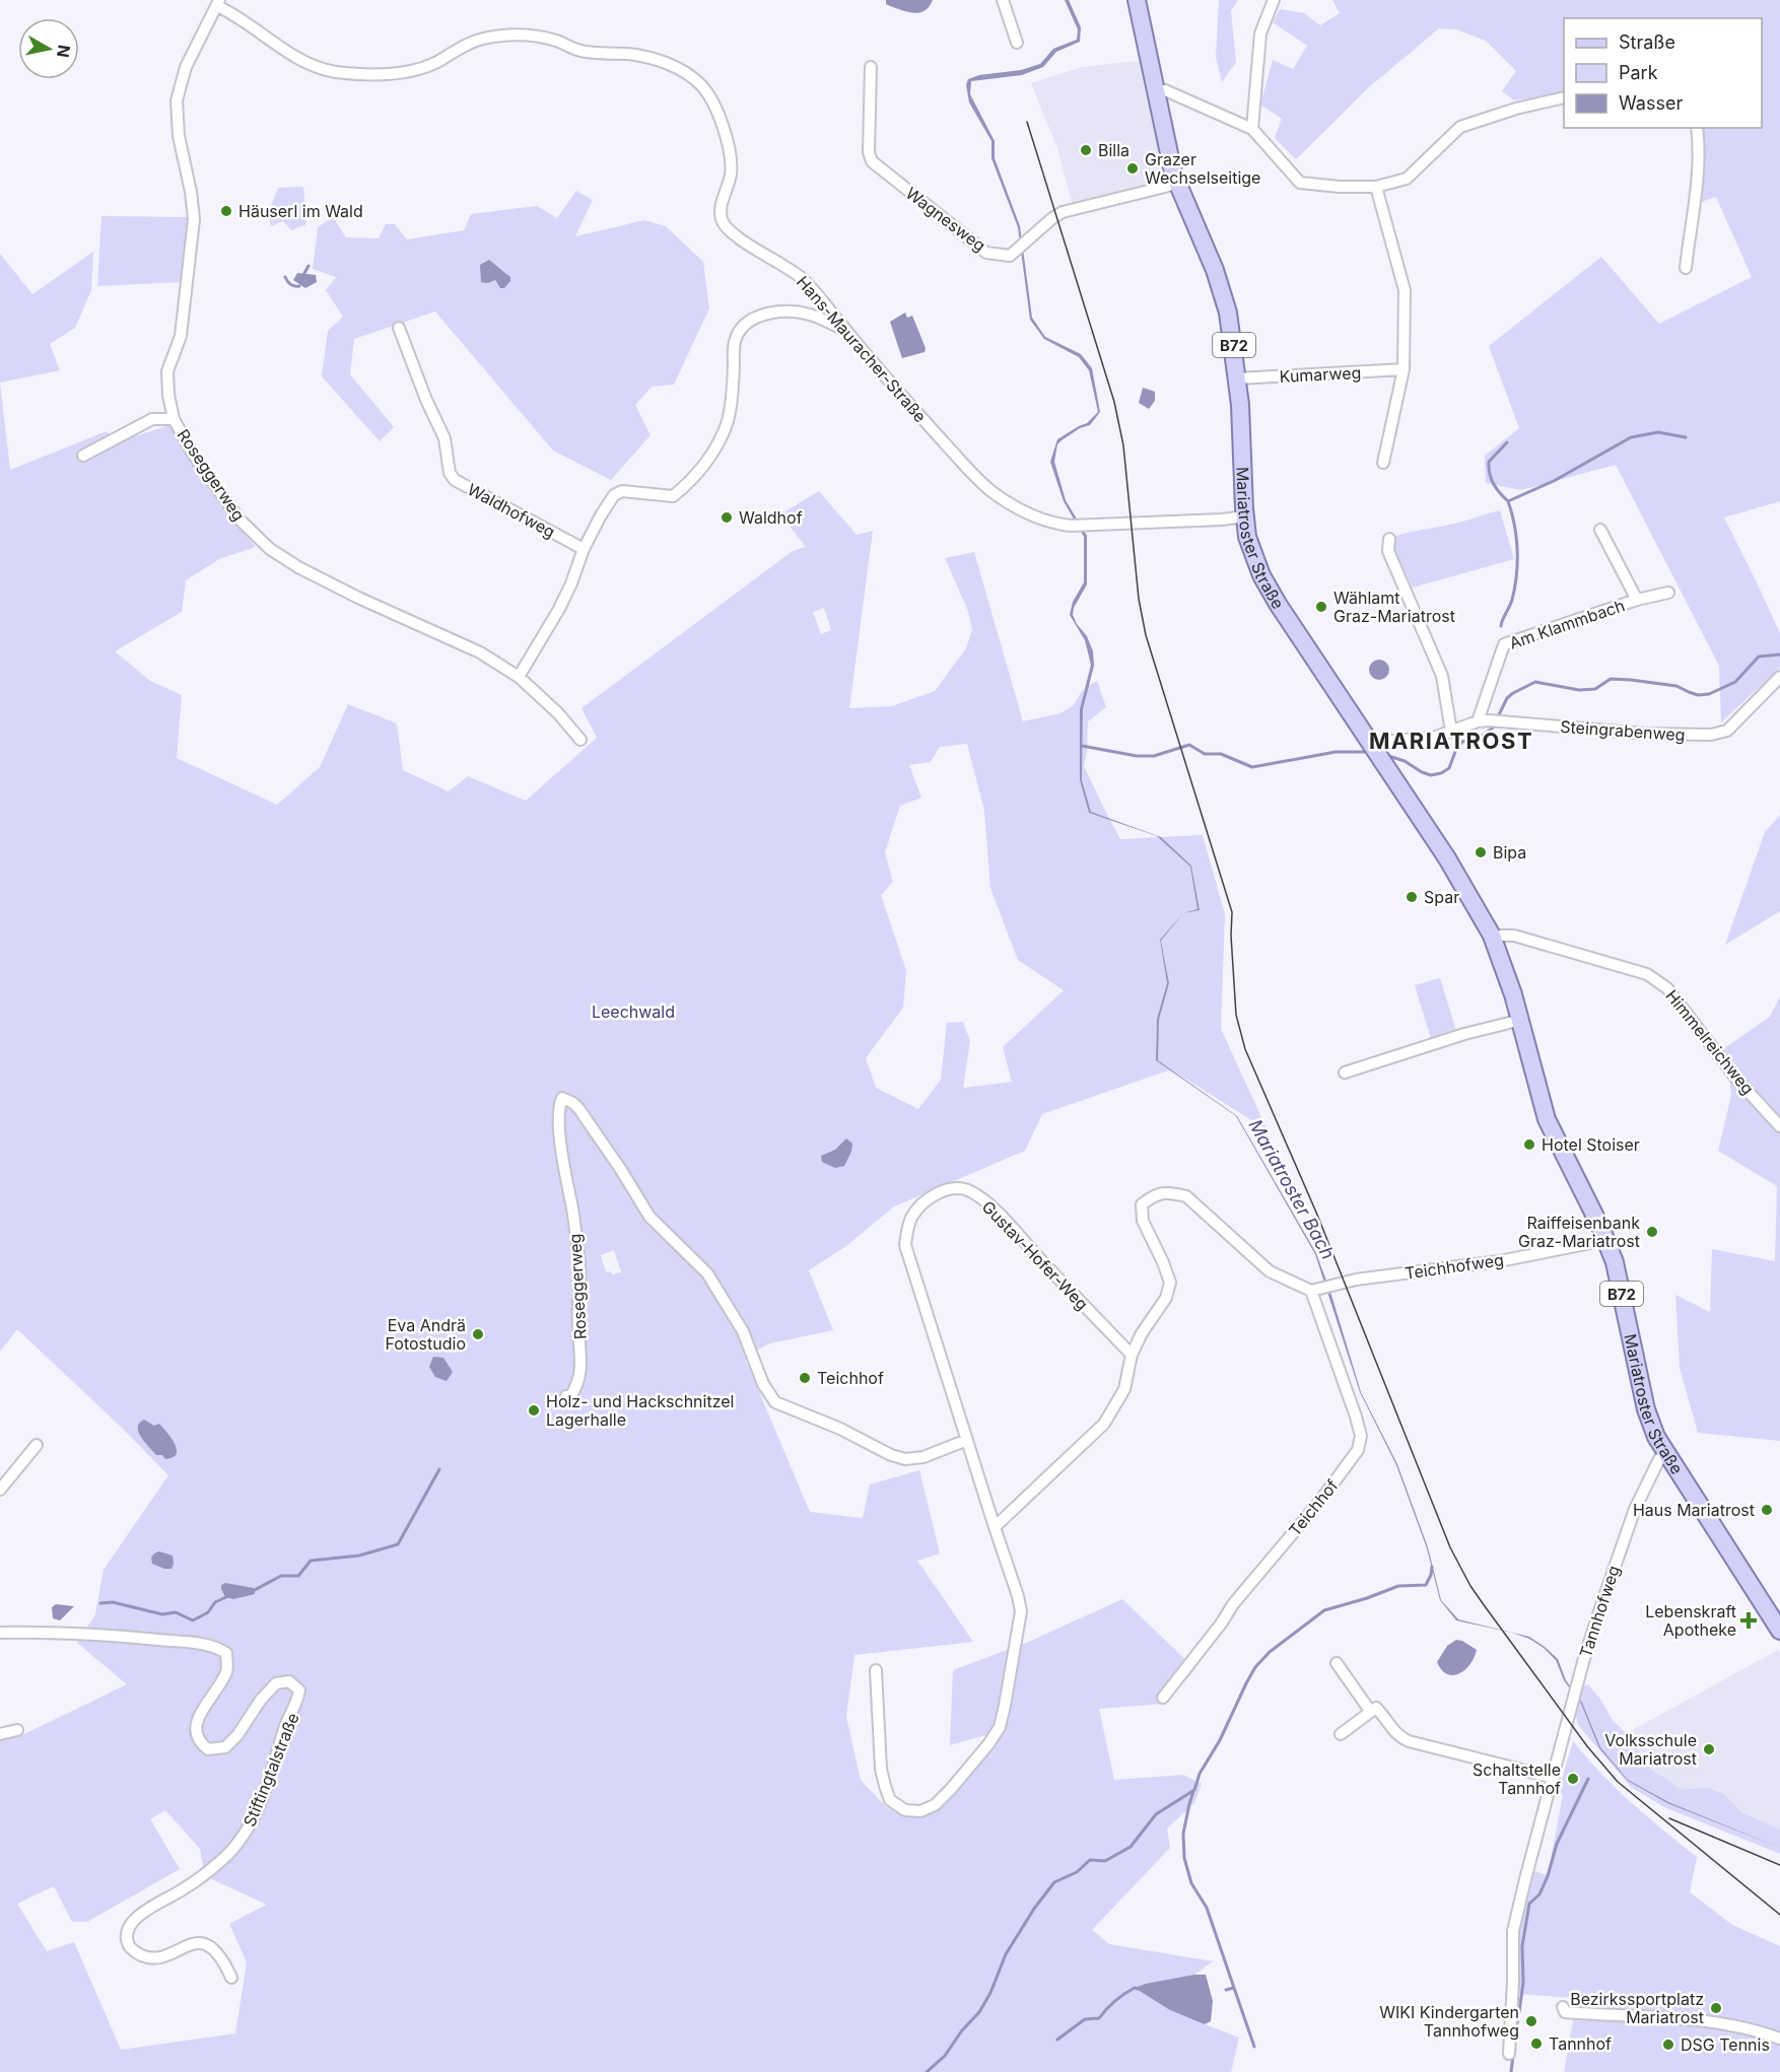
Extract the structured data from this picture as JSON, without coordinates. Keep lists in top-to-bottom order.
{
  "streets": {
    "main road": ["B72", "Mariatroster Straße"],
    "street": [
      "Wagnesweg",
      "Hans-Mauracher-Straße",
      "Kumarweg",
      "Roseggerweg",
      "Waldhofweg",
      "Am Klammbach",
      "Steingrabenweg",
      "Himmelreichweg",
      "Gustav-Hofer-Weg",
      "Teichhofweg",
      "Teichhof",
      "Tannhofweg",
      "Stiftingtalstraße"
    ]
  },
  "crossings": [
    ["Wagnesweg", "Mariatroster Straße"],
    ["Hans-Mauracher-Straße", "Roseggerweg"],
    ["Hans-Mauracher-Straße", "Mariatroster Straße"],
    ["Kumarweg", "Mariatroster Straße"],
    ["Roseggerweg", "Gustav-Hofer-Weg"],
    ["Mariatroster Straße", "Steingrabenweg"],
    ["Mariatroster Straße", "Himmelreichweg"],
    ["Mariatroster Straße", "Teichhofweg"],
    ["Mariatroster Straße", "Tannhofweg"],
    ["Am Klammbach", "Steingrabenweg"],
    ["Teichhofweg", "Teichhof"]
  ],
  "districts": ["MARIATROST"],
  "water": ["Mariatroster Bach"],
  "parks": ["Leechwald"],
  "places": {
    "other": [
      "Billa",
      "Grazer Wechselseitige",
      "Häuserl im Wald",
      "Waldhof",
      "Wählamt Graz-Mariatrost",
      "Bipa",
      "Spar",
      "Hotel Stoiser",
      "Raiffeisenbank Graz-Mariatrost",
      "Eva Andrä Fotostudio",
      "Teichhof",
      "Holz- und Hackschnitzel Lagerhalle",
      "Haus Mariatrost",
      "Volksschule Mariatrost",
      "Schaltstelle Tannhof",
      "Bezirkssportplatz Mariatrost",
      "WIKI Kindergarten Tannhofweg",
      "Tannhof",
      "DSG Tennis"
    ],
    "health": ["Lebenskraft Apotheke"]
  },
  "legend": ["Straße", "Park", "Wasser"],
  "north": "right"
}
